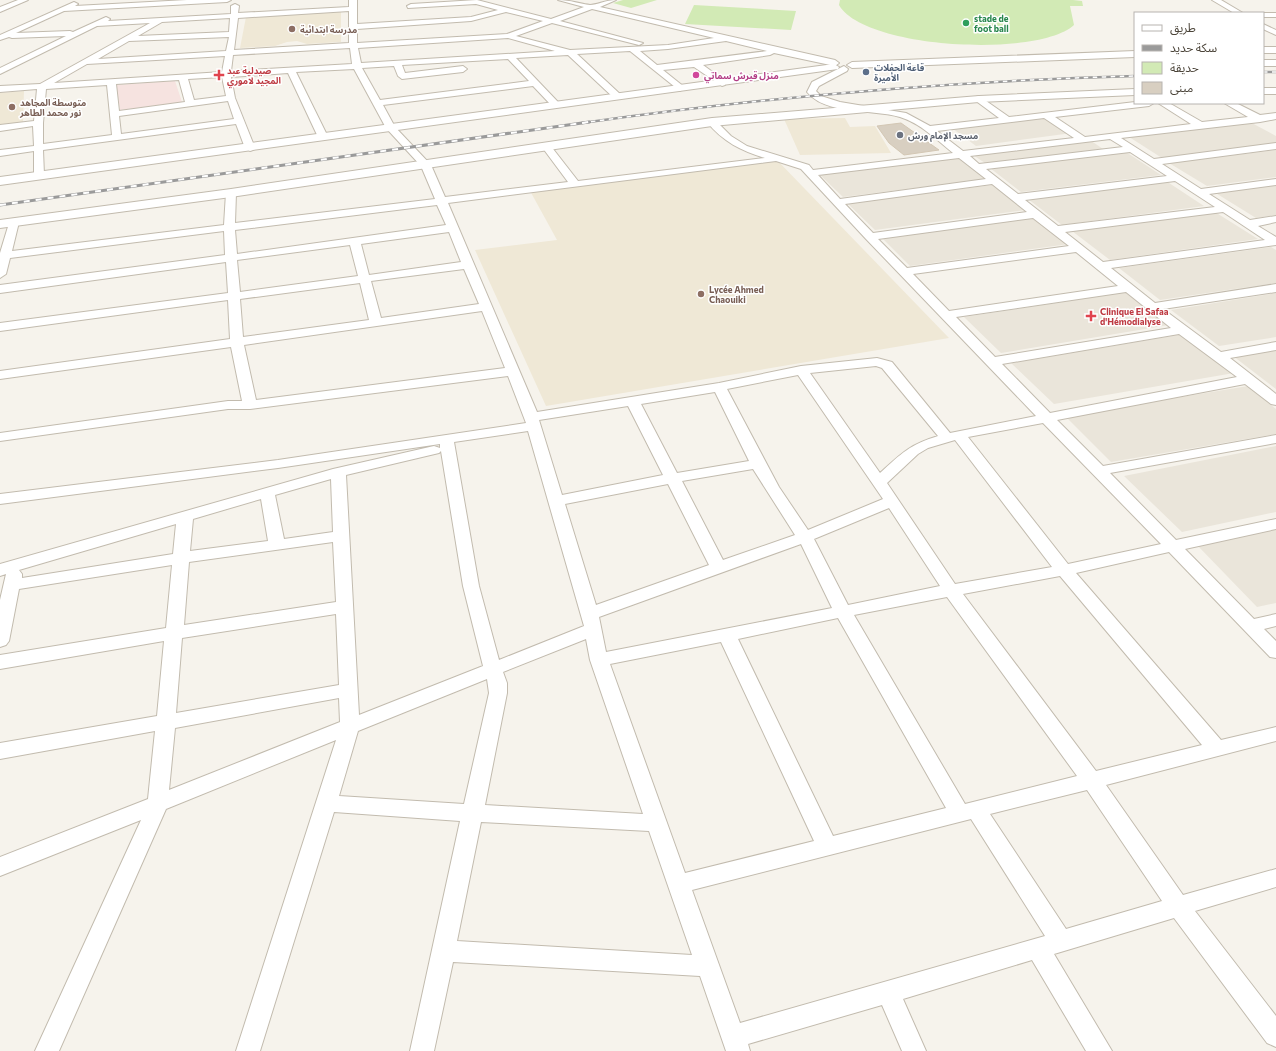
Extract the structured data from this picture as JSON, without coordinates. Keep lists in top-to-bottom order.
{
  "places": {
    "other": [
      "stade de foot ball",
      "مدرسة ابتدائية",
      "قاعة الحفلات الأميرة",
      "منزل قيرش سماتي",
      "متوسطة المجاهد نور محمد الطاهر",
      "مسجد الإمام ورش",
      "Lycée Ahmed Chaouiki"
    ],
    "health": ["صيدلية عبد المجيد لاموري", "Clinique El Safaa d'Hémodialyse"]
  },
  "legend": [
    "طريق",
    "سكة حديد",
    "حديقة",
    "مبنى"
  ]
}
